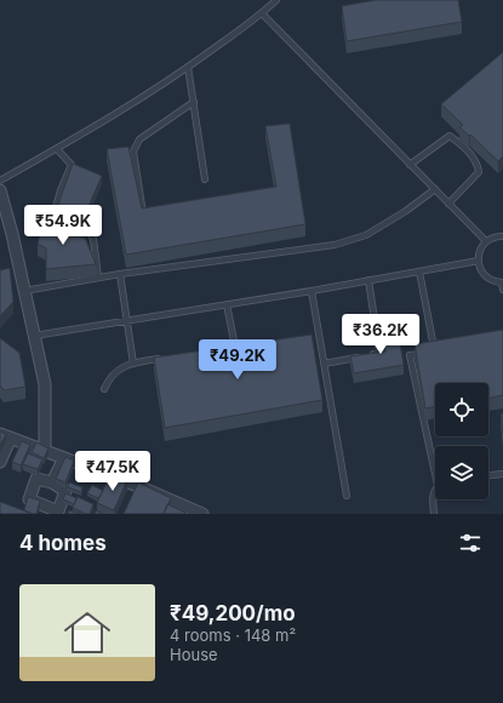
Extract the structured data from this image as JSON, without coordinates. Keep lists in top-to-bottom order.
{
  "page": {
    "price": [
      "₹54.9K",
      "₹36.2K",
      "₹49.2K",
      "₹47.5K"
    ],
    "heading": "4 homes",
    "list": [
      {
        "name": "₹49,200/mo",
        "note": "4 rooms · 148 m² · House"
      }
    ]
  }
}
